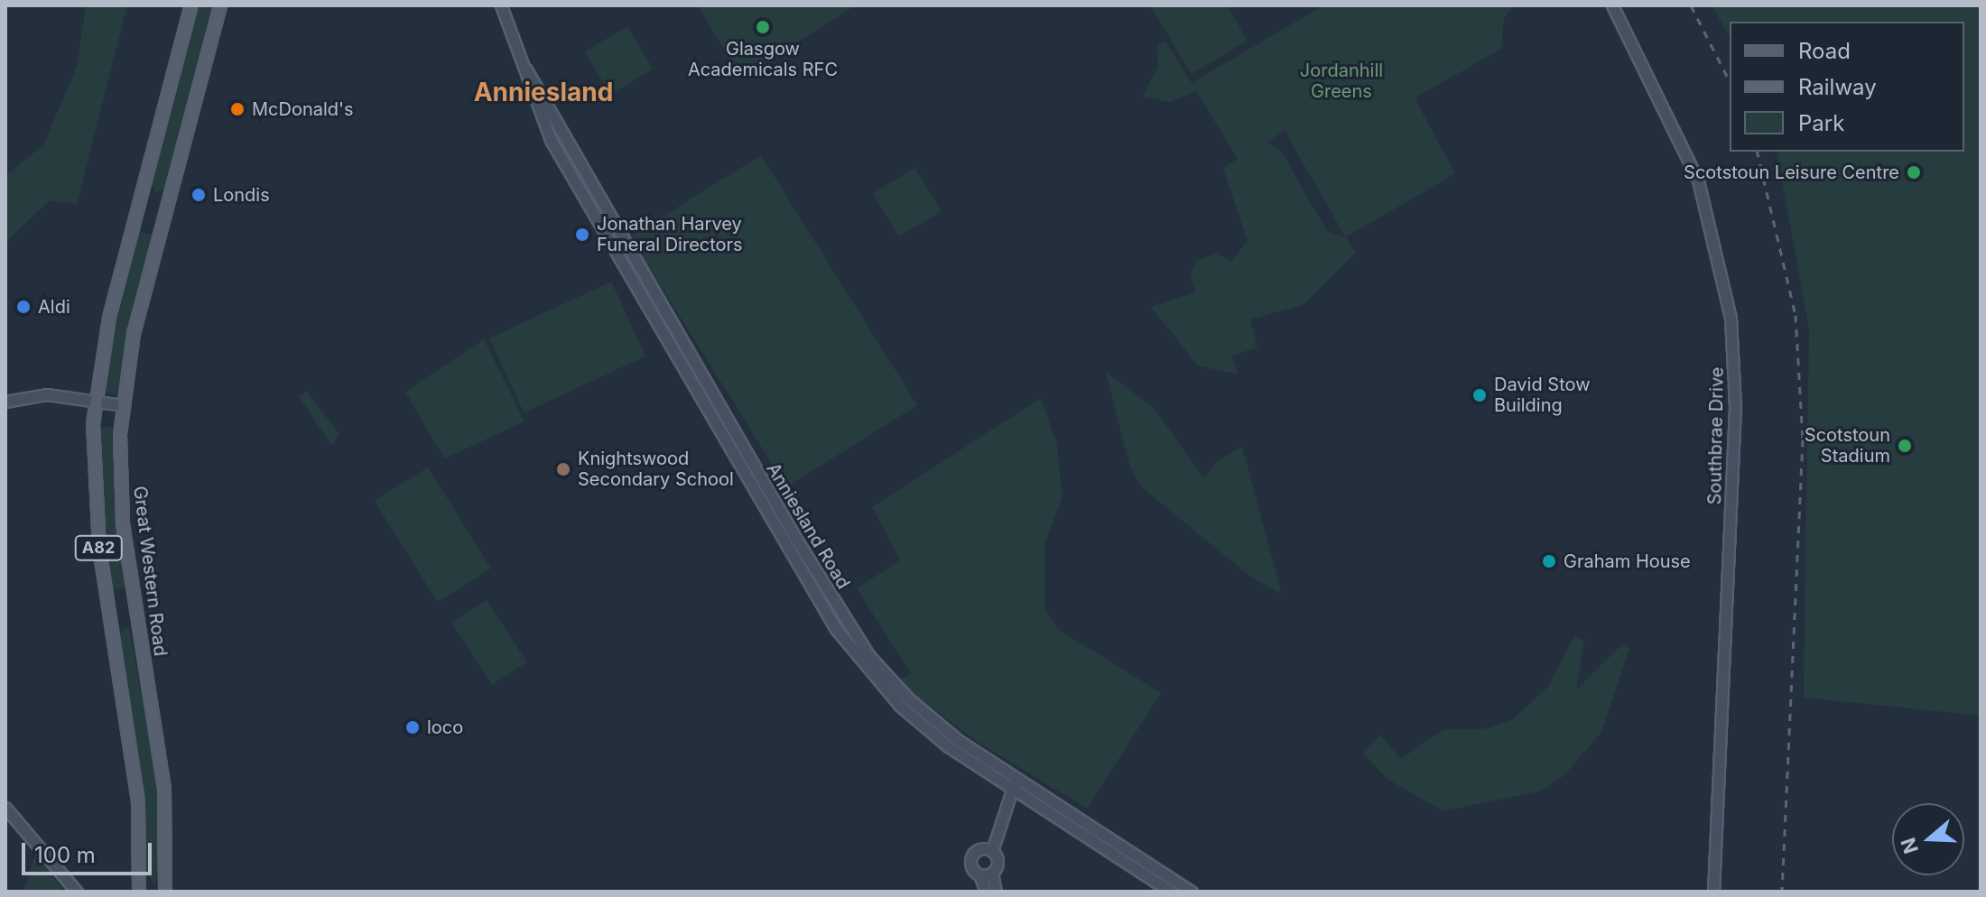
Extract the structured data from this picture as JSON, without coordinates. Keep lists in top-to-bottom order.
{
  "streets": {
    "main road": ["A82", "Great Western Road"],
    "street": ["Southbrae Drive", "Anniesland Road"]
  },
  "districts": ["Anniesland"],
  "parks": ["Jordanhill Greens"],
  "places": [
    "Glasgow Academicals RFC",
    "McDonald's",
    "Scotstoun Leisure Centre",
    "Londis",
    "Jonathan Harvey Funeral Directors",
    "Aldi",
    "David Stow Building",
    "Scotstoun Stadium",
    "Knightswood Secondary School",
    "Graham House",
    "loco"
  ],
  "legend": ["Road", "Railway", "Park"],
  "scale_bar": "100 m",
  "north": "left"
}
